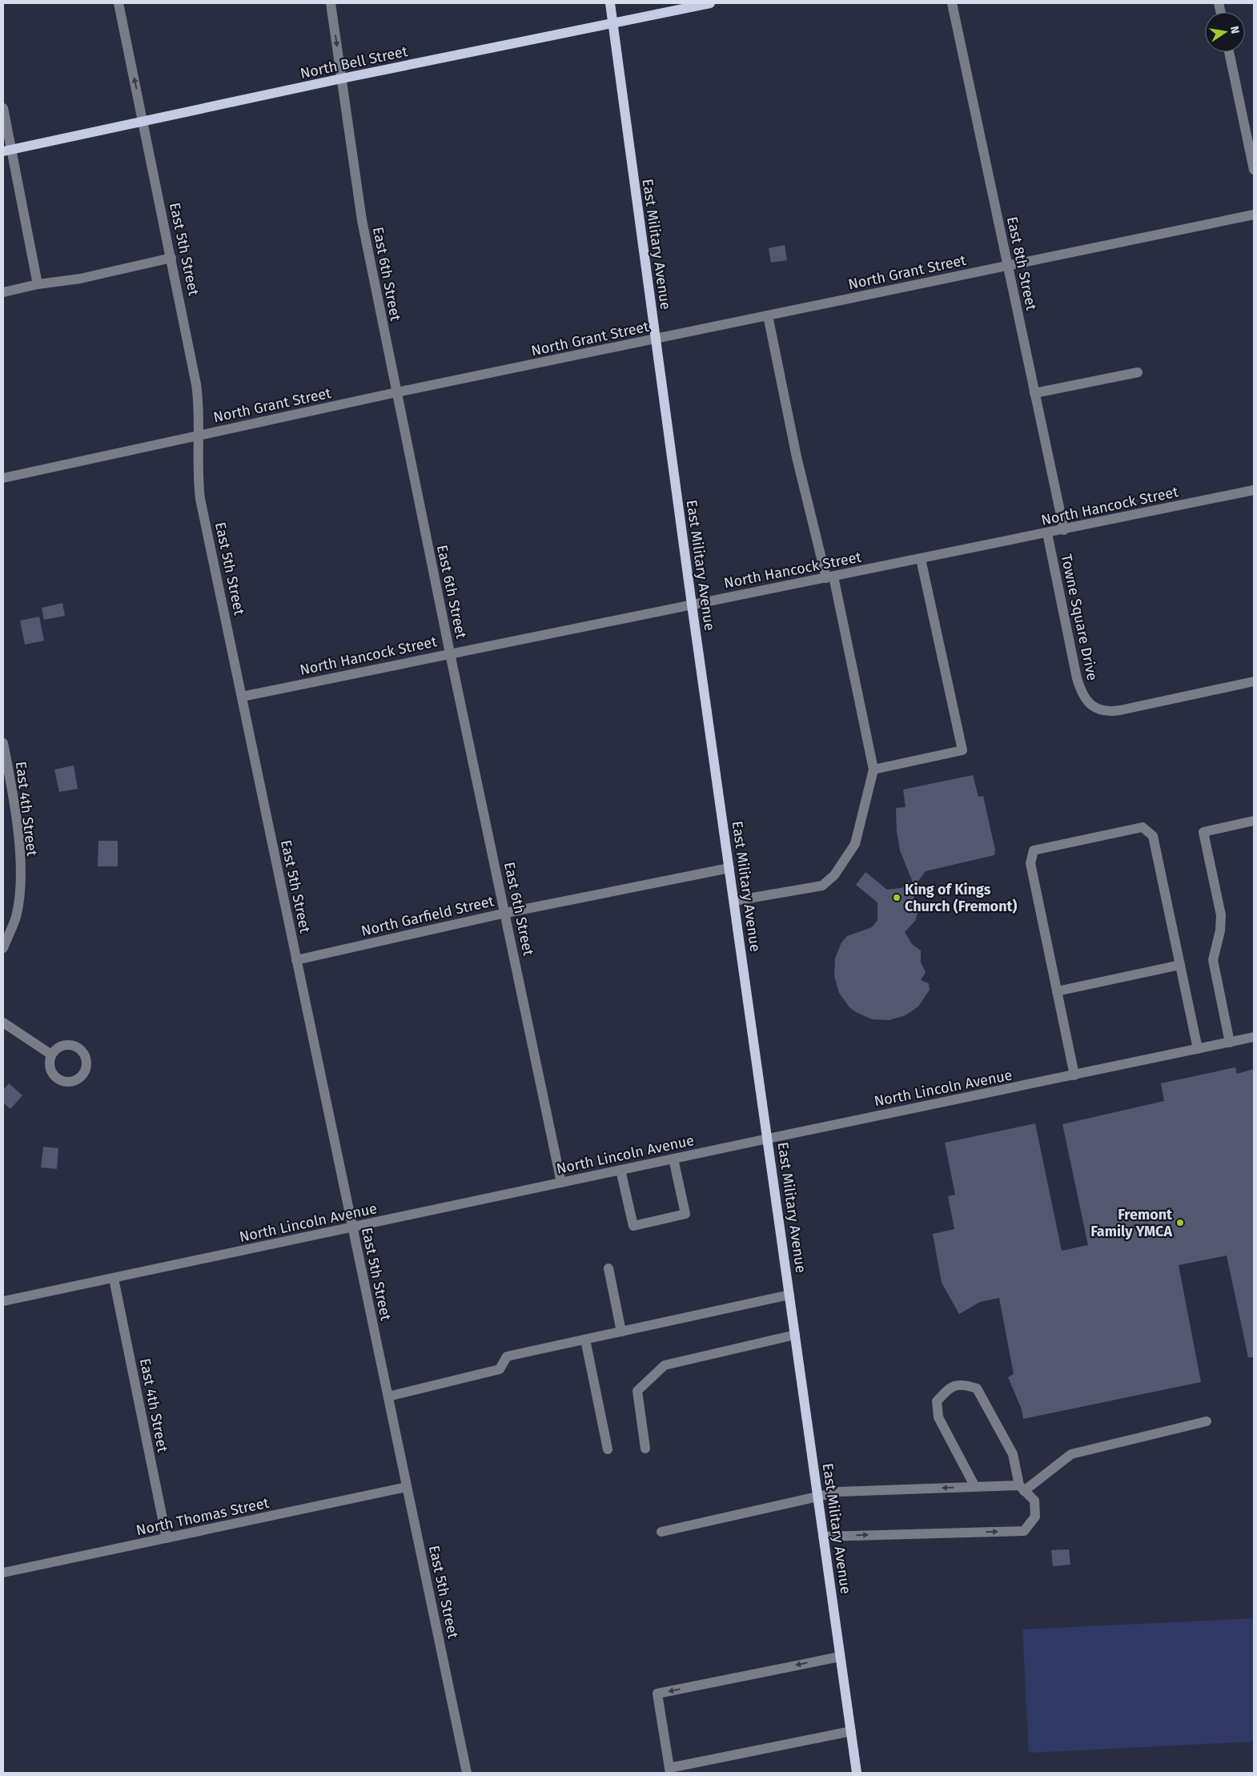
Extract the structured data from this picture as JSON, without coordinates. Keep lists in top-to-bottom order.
{
  "streets": {
    "main road": ["North Bell Street", "East Military Avenue"],
    "street": [
      "East 5th Street",
      "East 8th Street",
      "North Grant Street",
      "East 6th Street",
      "North Hancock Street",
      "Towne Square Drive",
      "East 4th Street",
      "North Garfield Street",
      "North Lincoln Avenue",
      "North Thomas Street"
    ]
  },
  "crossings": [
    ["North Bell Street", "East Military Avenue"],
    ["North Bell Street", "East 5th Street"],
    ["North Bell Street", "East 6th Street"],
    ["East Military Avenue", "North Grant Street"],
    ["East Military Avenue", "North Hancock Street"],
    ["East Military Avenue", "North Garfield Street"],
    ["East Military Avenue", "North Lincoln Avenue"],
    ["East 5th Street", "North Grant Street"],
    ["East 5th Street", "North Hancock Street"],
    ["East 5th Street", "North Garfield Street"],
    ["East 5th Street", "North Lincoln Avenue"],
    ["East 5th Street", "North Thomas Street"],
    ["East 8th Street", "North Grant Street"],
    ["East 8th Street", "North Hancock Street"],
    ["North Grant Street", "East 6th Street"],
    ["East 6th Street", "North Hancock Street"],
    ["East 6th Street", "North Garfield Street"],
    ["East 6th Street", "North Lincoln Avenue"],
    ["North Hancock Street", "Towne Square Drive"],
    ["East 4th Street", "North Lincoln Avenue"],
    ["East 4th Street", "North Thomas Street"]
  ],
  "places": ["King of Kings Church (Fremont)", "Fremont Family YMCA"],
  "north": "right"
}
